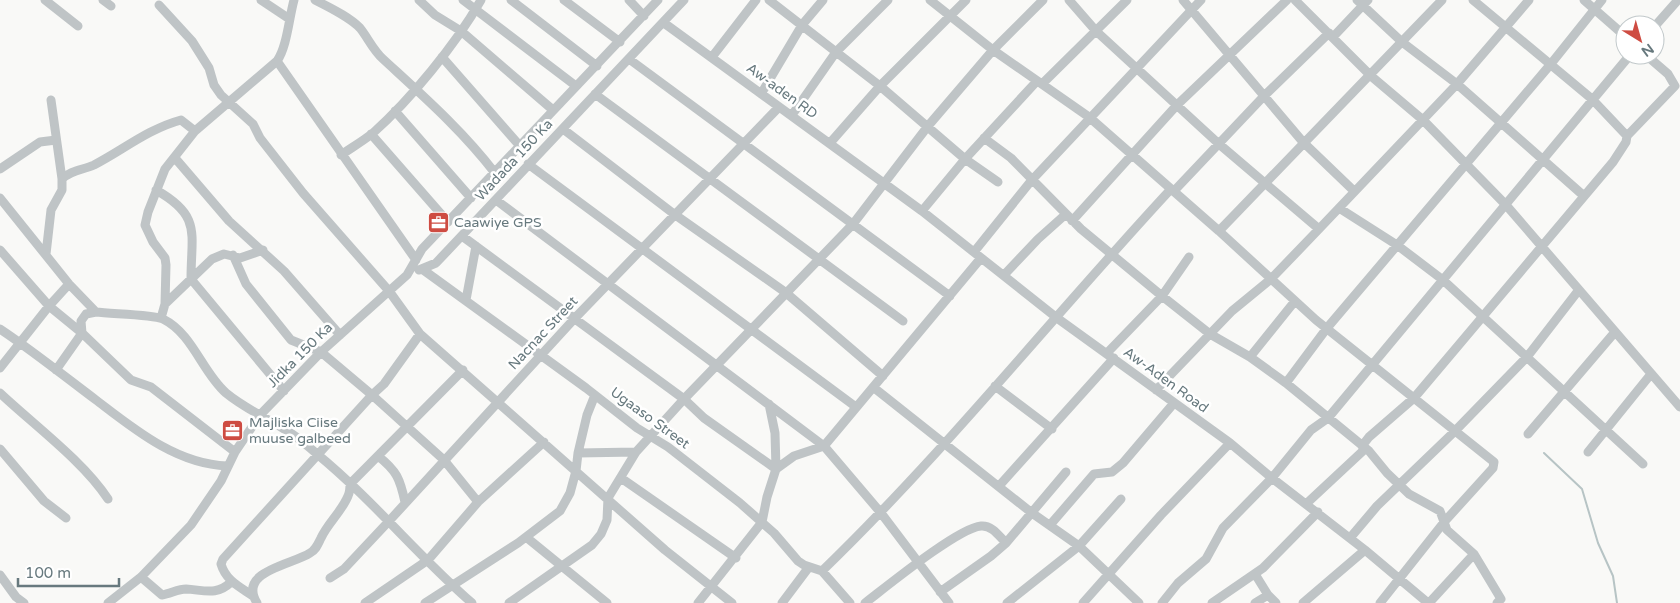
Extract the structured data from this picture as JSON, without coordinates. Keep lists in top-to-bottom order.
{
  "streets": {
    "street": [
      "Aw-aden RD",
      "Wadada 150 Ka",
      "Nacnac Street",
      "Jidka 150 Ka",
      "Aw-Aden Road",
      "Ugaaso Street"
    ]
  },
  "crossings": [
    ["Aw-aden RD", "Wadada 150 Ka"],
    ["Aw-aden RD", "Nacnac Street"],
    ["Aw-aden RD", "Aw-Aden Road"],
    ["Wadada 150 Ka", "Jidka 150 Ka"],
    ["Wadada 150 Ka", "Ugaaso Street"],
    ["Nacnac Street", "Ugaaso Street"]
  ],
  "places": {
    "office": ["Caawiye GPS", "Majliska Ciise muuse galbeed"]
  },
  "scale_bar": "100 m",
  "north": "bottom right"
}
